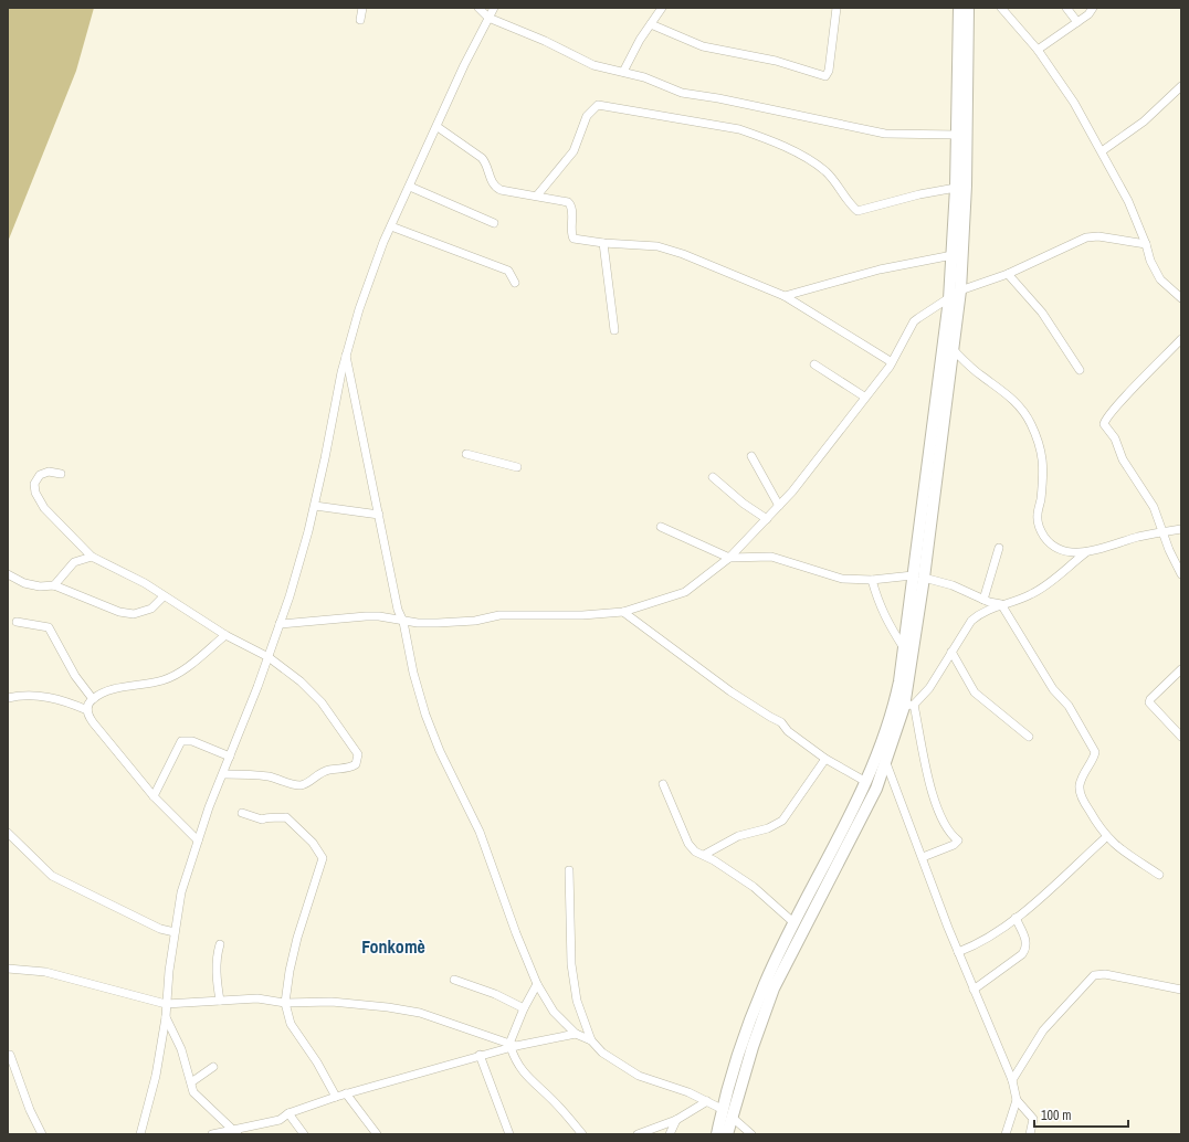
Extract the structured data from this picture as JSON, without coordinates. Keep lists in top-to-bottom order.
{
  "districts": ["Fonkomè"],
  "scale_bar": "100 m"
}
